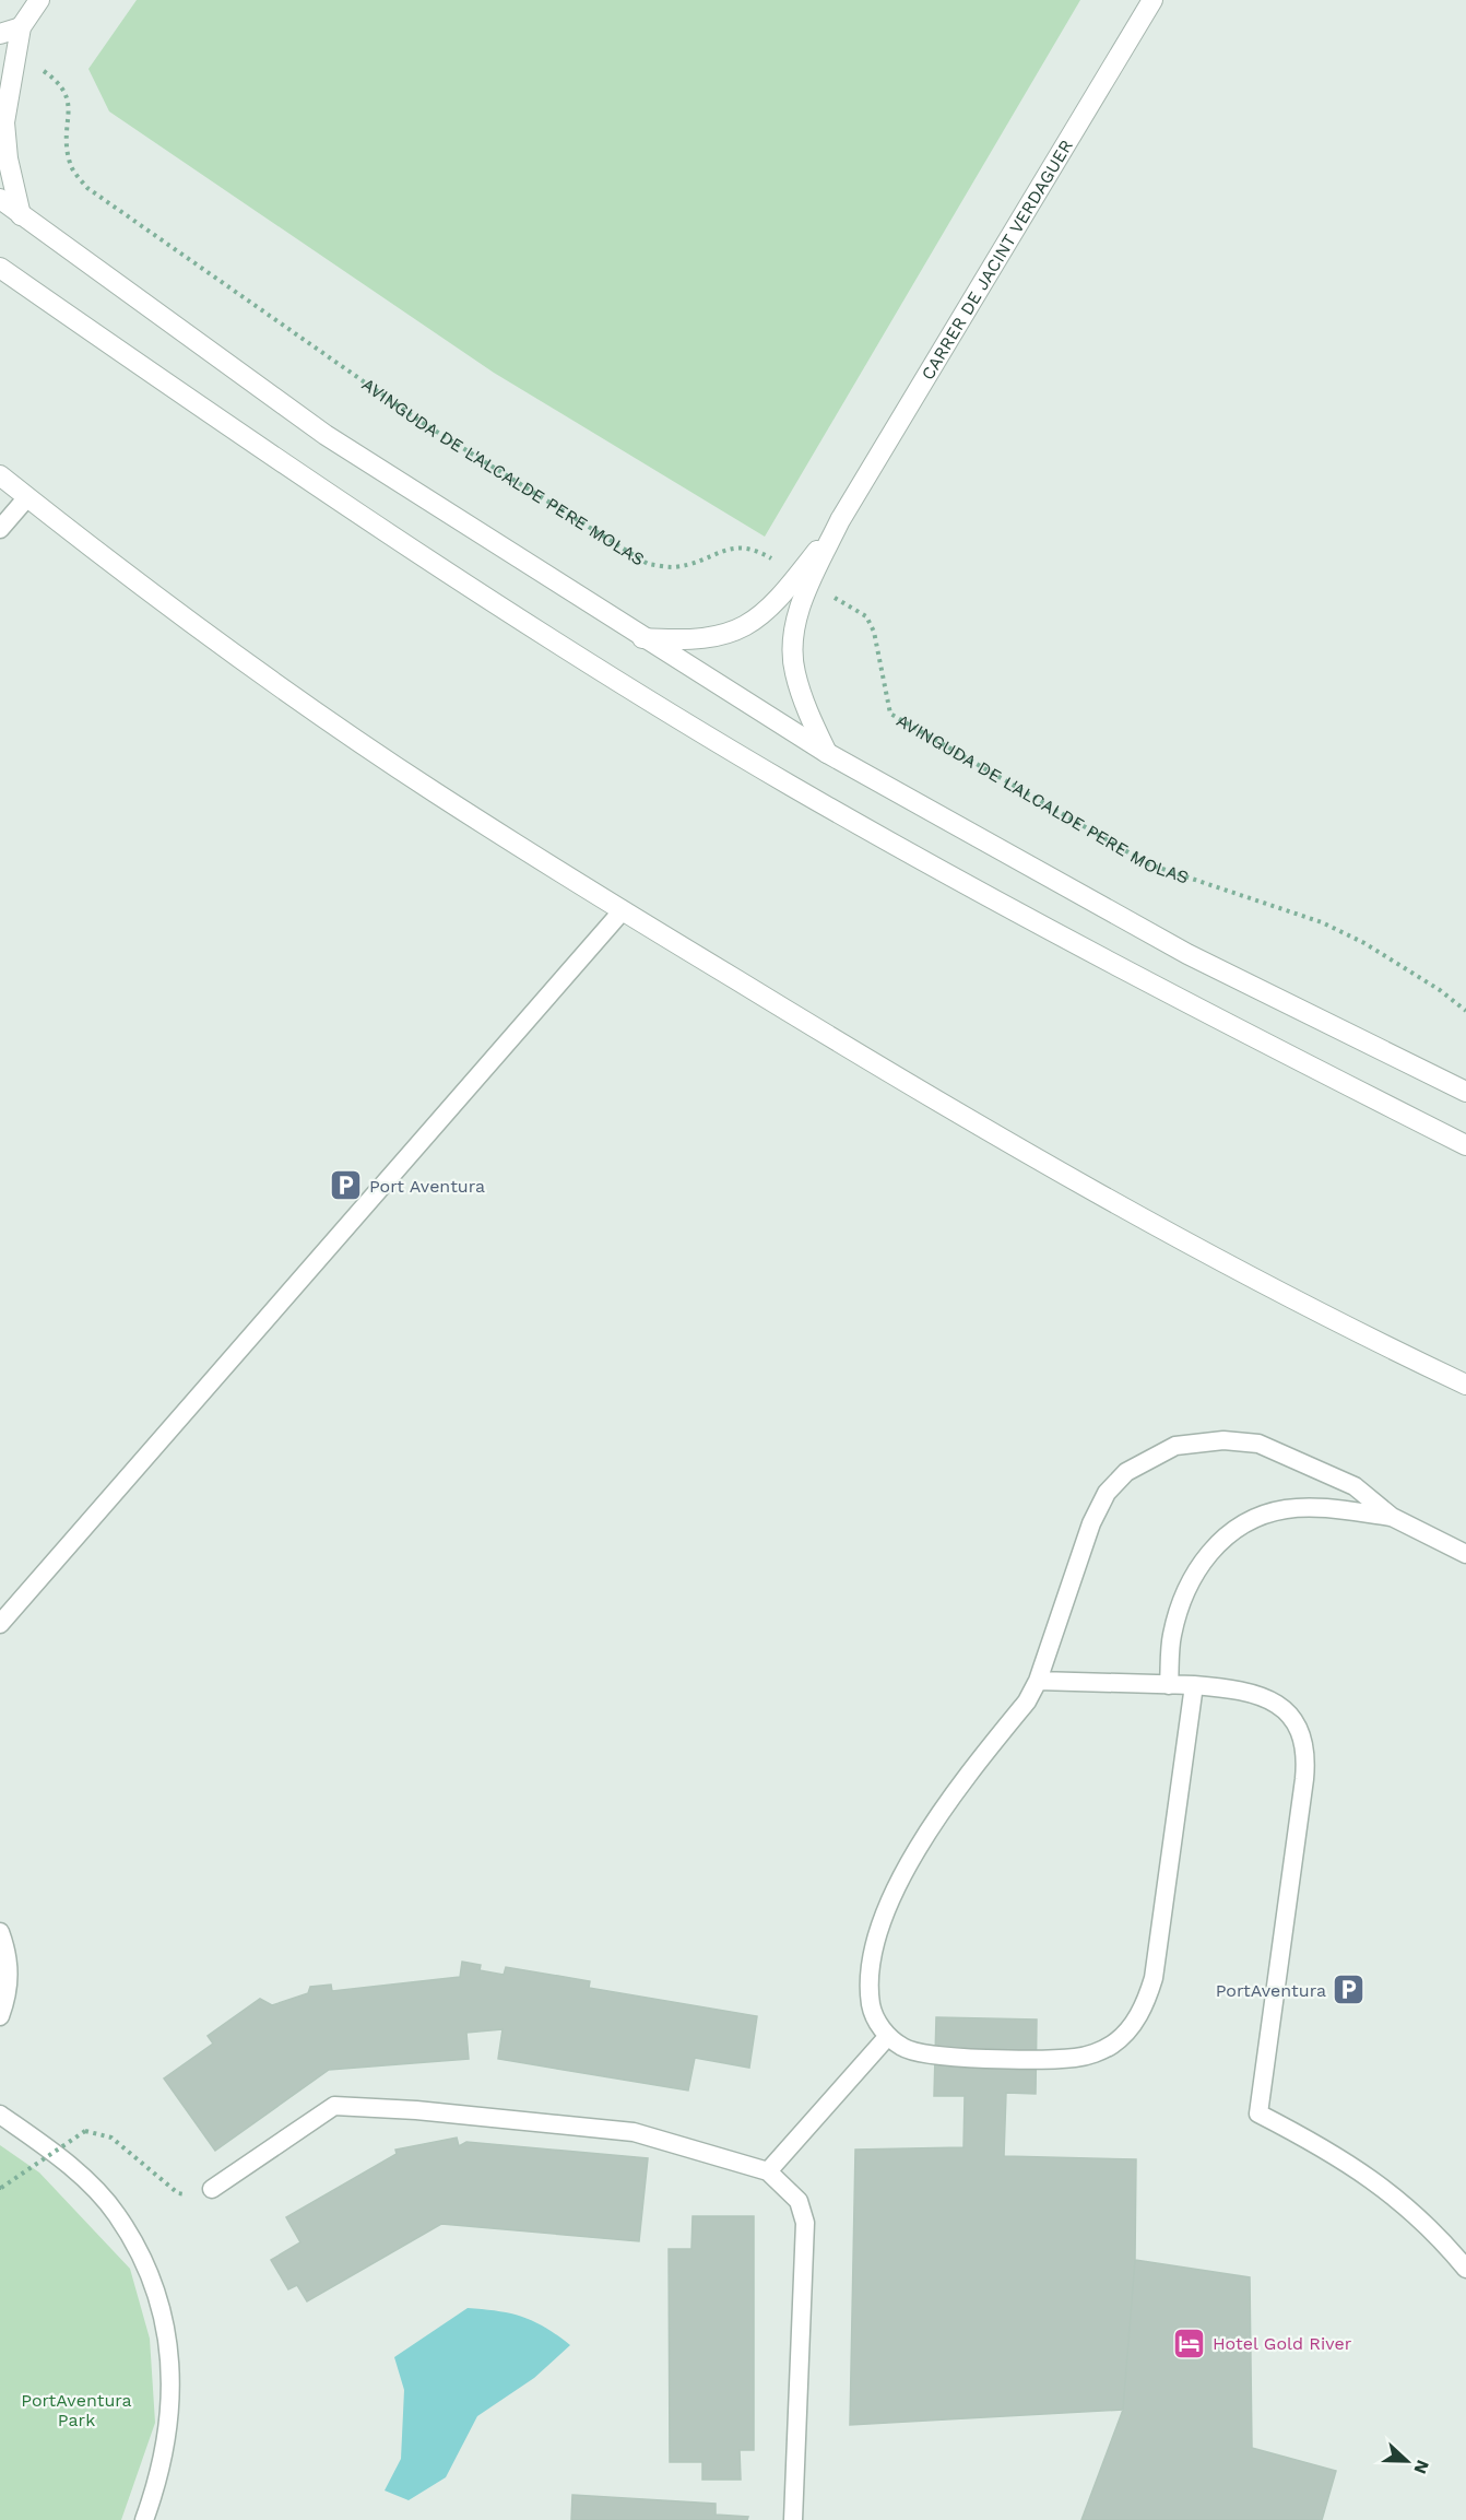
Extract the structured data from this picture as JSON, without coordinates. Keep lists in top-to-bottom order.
{
  "streets": {
    "street": ["CARRER DE JACINT VERDAGUER"],
    "path": ["AVINGUDA DE L'ALCALDE PERE MOLAS"]
  },
  "crossings": [
    ["CARRER DE JACINT VERDAGUER", "AVINGUDA DE L'ALCALDE PERE MOLAS"]
  ],
  "parks": ["PortAventura Park"],
  "places": {
    "parking": ["Port Aventura", "PortAventura"],
    "hotel": ["Hotel Gold River"]
  },
  "north": "right"
}
